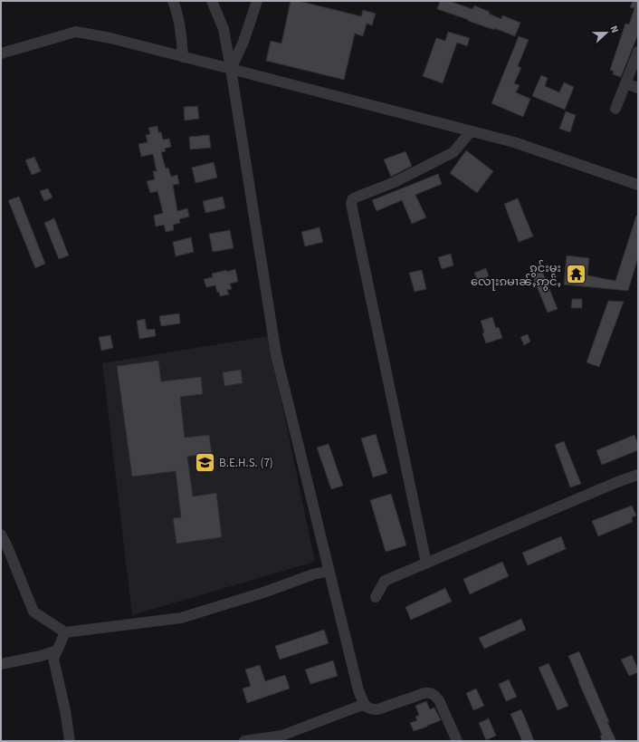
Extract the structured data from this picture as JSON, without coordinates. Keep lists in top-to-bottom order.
{
  "places": {
    "temple": ["ၵွင်းမူး လေႃးၵမၢၼ်ႇဢွင်ႇ"],
    "school or university": ["B.E.H.S. (7)"]
  },
  "north": "right"
}
